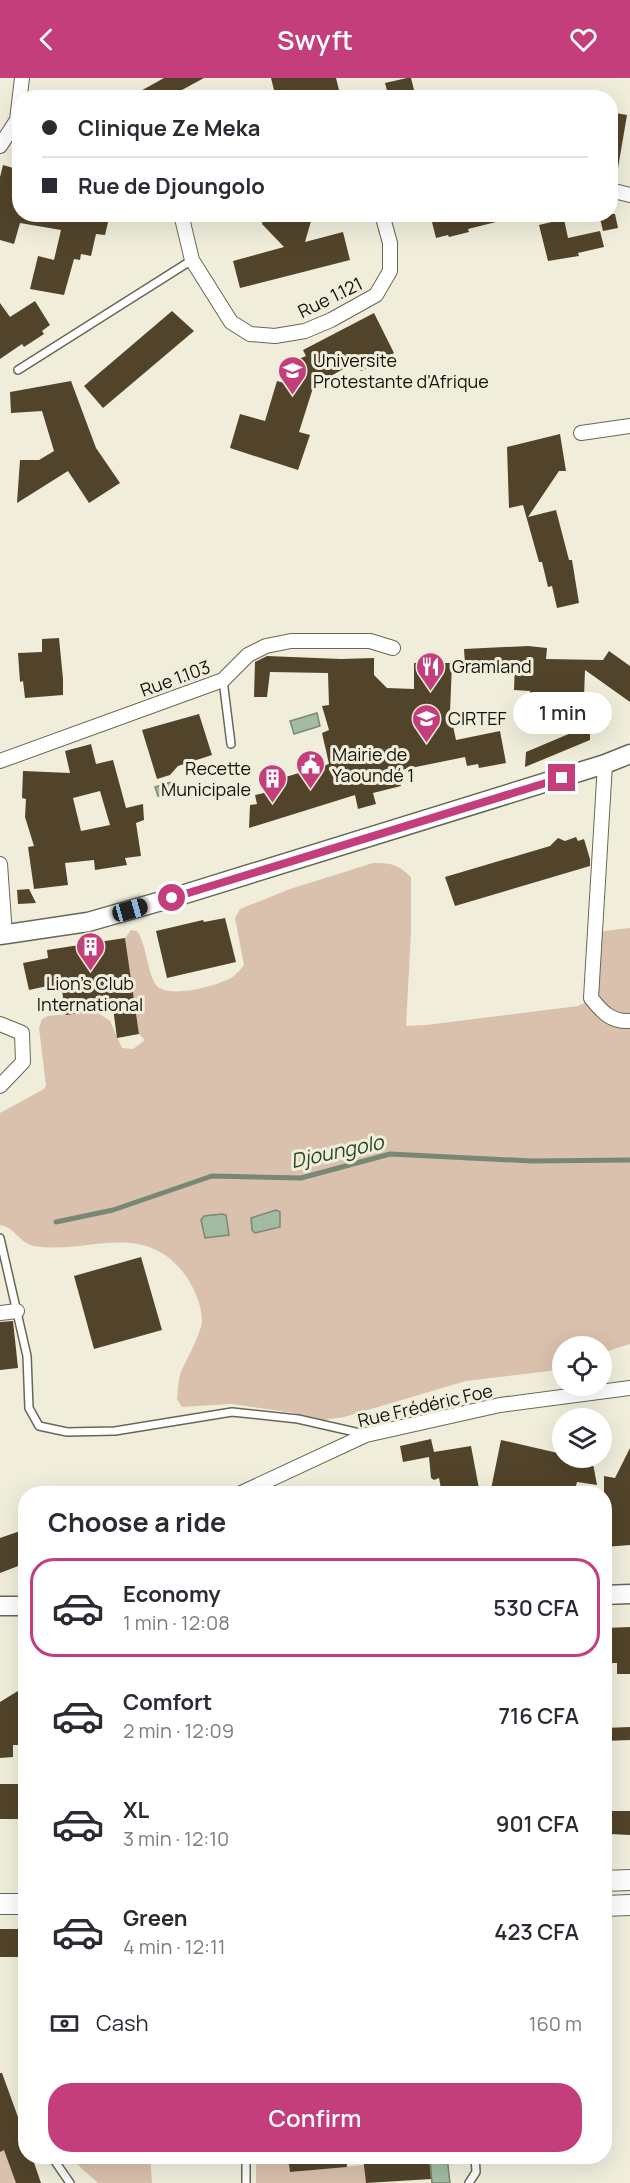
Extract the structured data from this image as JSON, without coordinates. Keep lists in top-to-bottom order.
{
  "streets": {
    "street": ["Rue 1.121", "Rue 1.103", "Rue Frédéric Foe"]
  },
  "water": ["Djoungolo"],
  "places": {
    "school or university": ["Universite Protestante d'Afrique", "CIRTEF"],
    "restaurant": ["Gramland"],
    "public building": ["Mairie de Yaoundé 1"],
    "building": ["Recette Municipale", "Lion's Club International"]
  },
  "page": {
    "header": "Swyft",
    "banner": ["Clinique Ze Meka", "Rue de Djoungolo"],
    "bubble": "1 min",
    "heading": "Choose a ride",
    "list": [
      {
        "name": "Economy",
        "note": "1 min · 12:08",
        "value": "530 CFA"
      },
      {
        "name": "Comfort",
        "note": "2 min · 12:09",
        "value": "716 CFA"
      },
      {
        "name": "XL",
        "note": "3 min · 12:10",
        "value": "901 CFA"
      },
      {
        "name": "Green",
        "note": "4 min · 12:11",
        "value": "423 CFA"
      }
    ],
    "pay": ["Cash", "160 m"],
    "buttons": "Confirm"
  }
}
